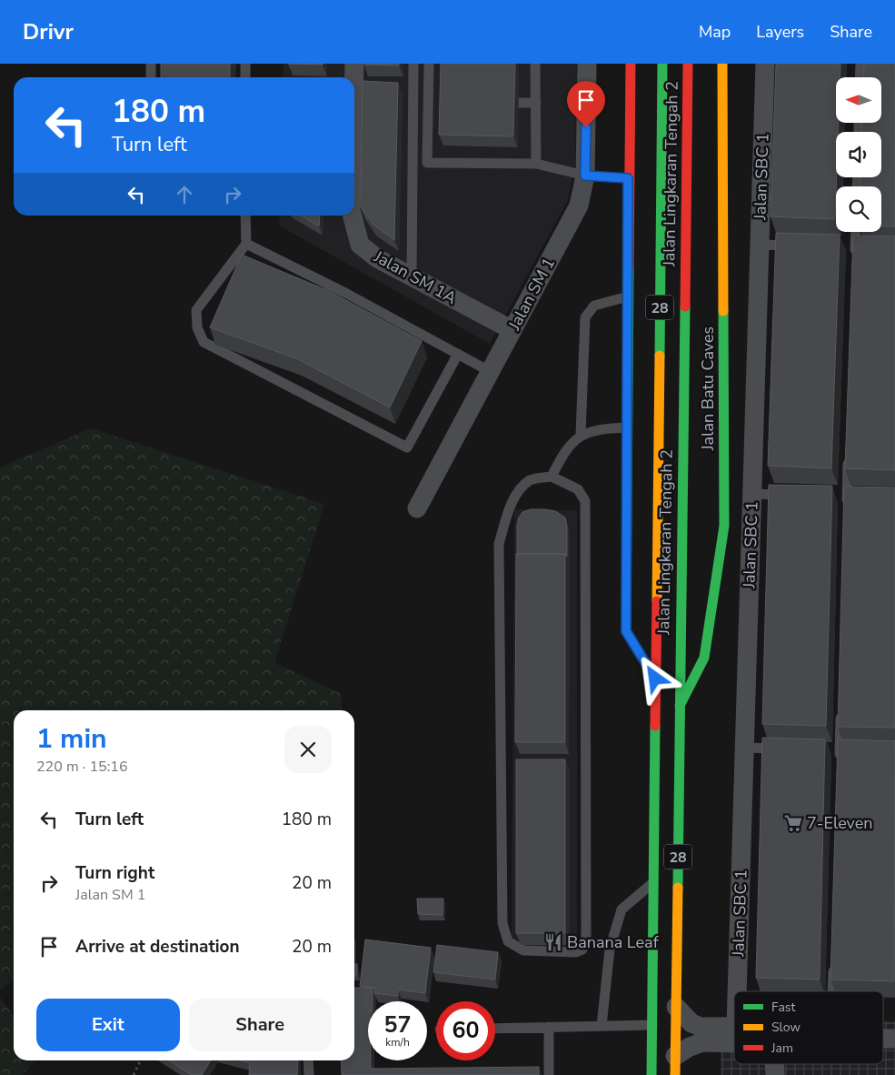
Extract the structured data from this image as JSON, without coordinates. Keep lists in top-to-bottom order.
{
  "streets": {
    "main road": ["Jalan Lingkaran Tengah 2", "28", "Jalan Batu Caves"],
    "street": ["Jalan SBC 1", "Jalan SM 1A", "Jalan SM 1"]
  },
  "crossings": [
    ["Jalan Lingkaran Tengah 2", "Jalan Batu Caves"],
    ["Jalan SM 1A", "Jalan SM 1"]
  ],
  "places": {
    "supermarket": ["7-Eleven"],
    "restaurant": ["Banana Leaf"]
  },
  "legend": ["Fast", "Slow", "Jam"],
  "north": "left",
  "page": {
    "header": "Drivr",
    "nav": ["Map", "Layers", "Share"],
    "turn": ["180 m", "Turn left"],
    "heading": ["1 min", "220 m · 15:16"],
    "list": [
      {
        "name": "Turn left",
        "value": "180 m"
      },
      {
        "name": "Turn right",
        "note": "Jalan SM 1",
        "value": "20 m"
      },
      {
        "name": "Arrive at destination",
        "value": "20 m"
      }
    ],
    "buttons": ["Exit", "Share"],
    "speed": "57 km/h",
    "limit": "60"
  }
}
